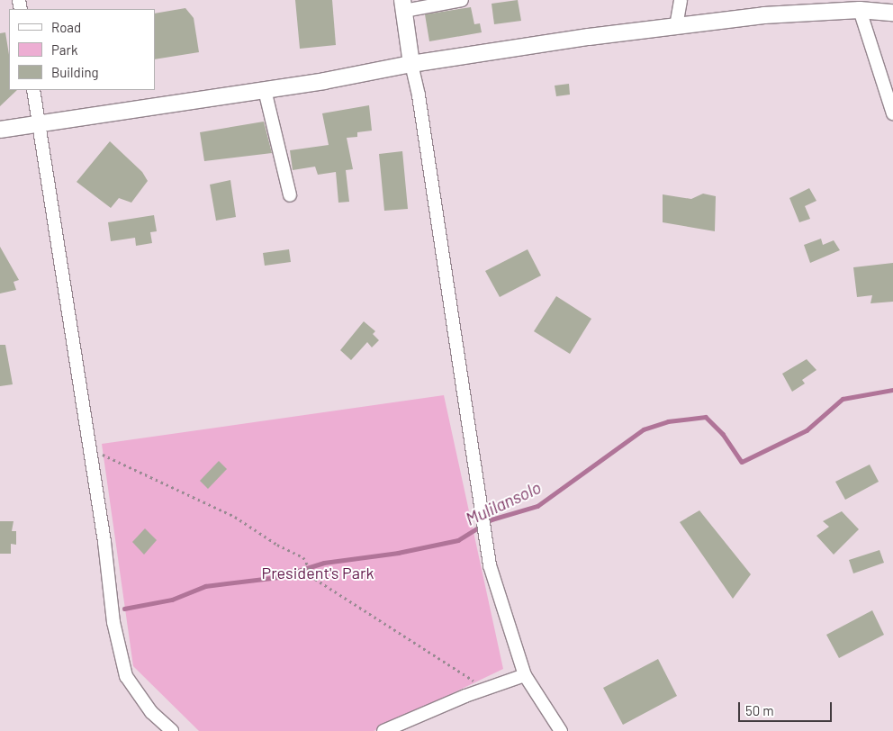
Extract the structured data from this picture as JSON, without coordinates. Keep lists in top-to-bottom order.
{
  "water": ["Mulilansolo"],
  "parks": ["President's Park"],
  "legend": ["Road", "Park", "Building"],
  "scale_bar": "50 m"
}
